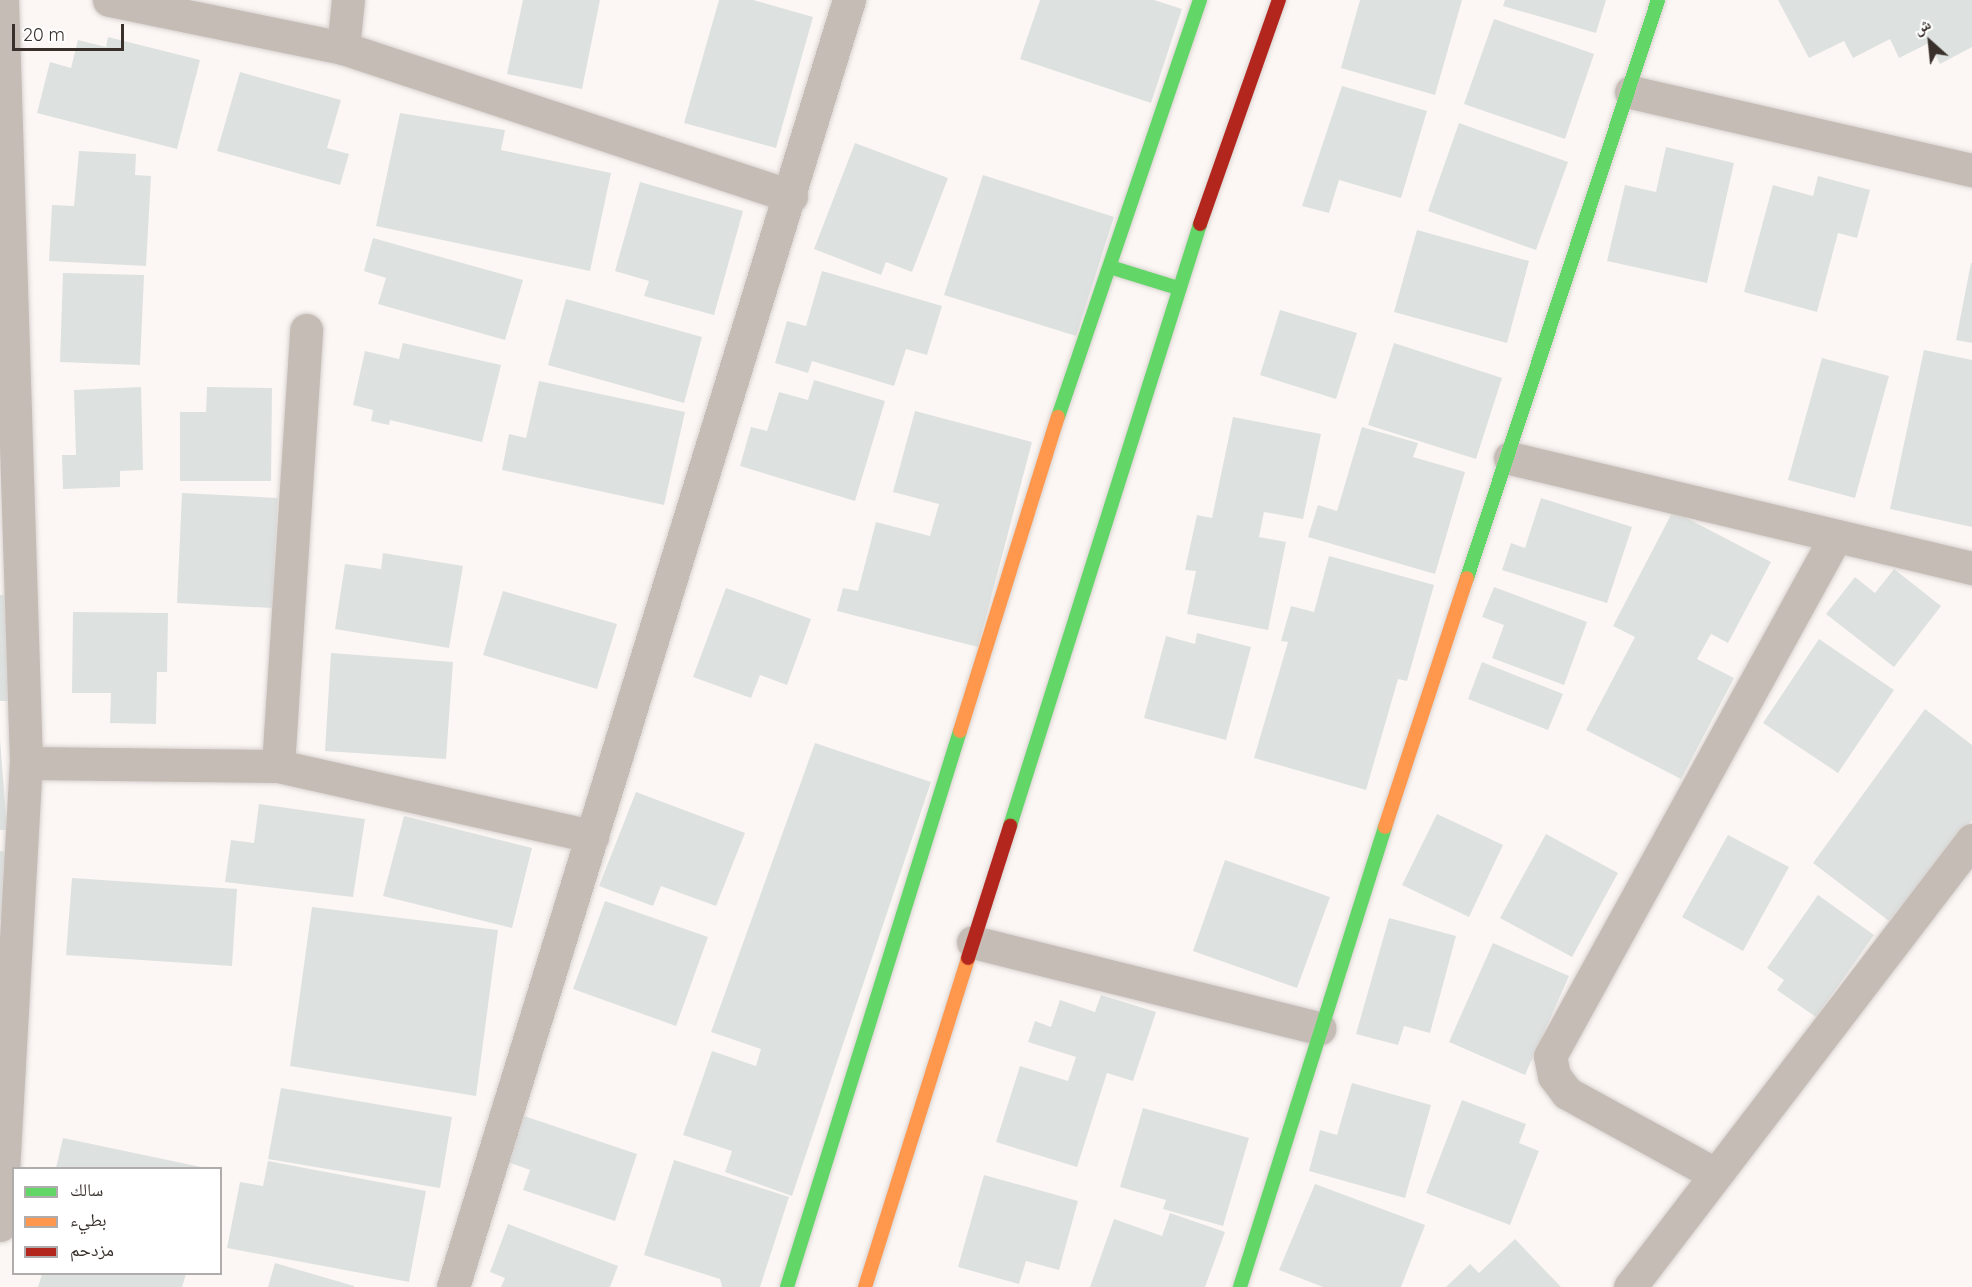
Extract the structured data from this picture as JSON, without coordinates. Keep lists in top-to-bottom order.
{
  "legend": ["سالك", "بطيء", "مزدحم"],
  "scale_bar": "20 m",
  "north": "top left"
}
